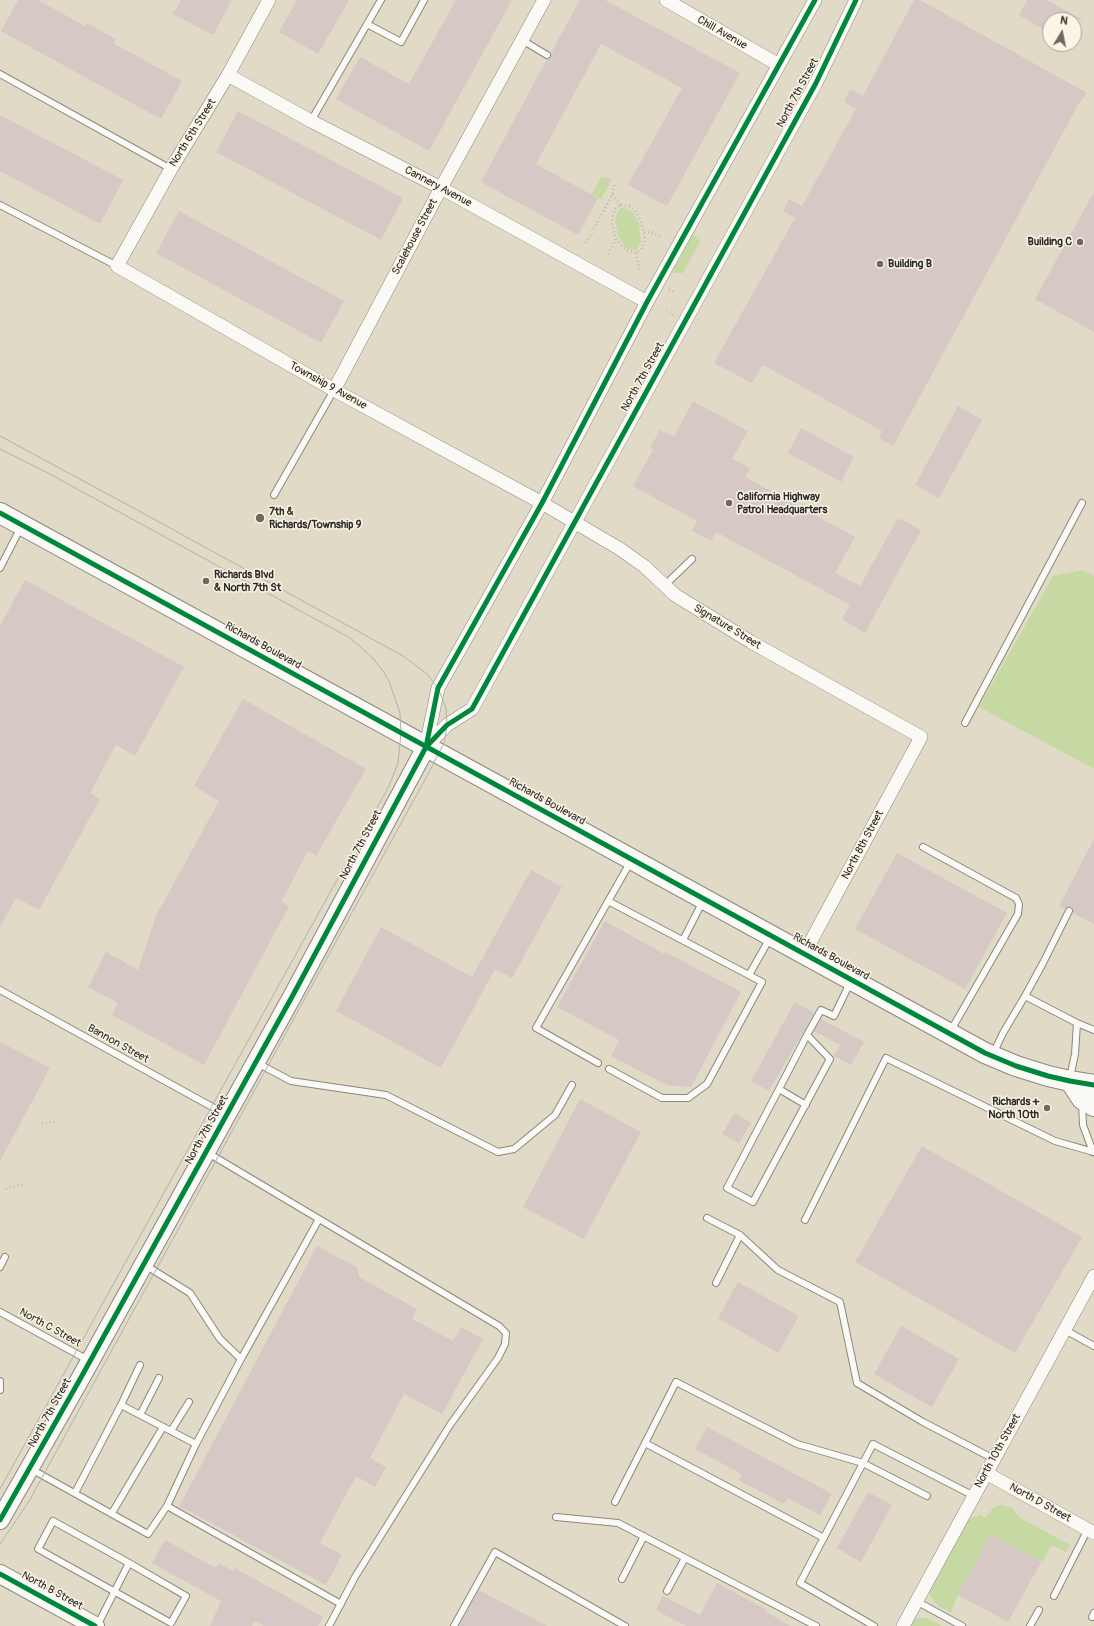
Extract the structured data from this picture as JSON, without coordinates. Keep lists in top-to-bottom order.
{
  "streets": {
    "main road": ["North 7th Street", "Richards Boulevard", "North B Street"],
    "street": [
      "Chill Avenue",
      "North 6th Street",
      "Cannery Avenue",
      "Scalehouse Street",
      "Township 9 Avenue",
      "Signature Street",
      "North 8th Street",
      "North 10th Street",
      "North D Street"
    ],
    "lane": ["Bannon Street", "North C Street"]
  },
  "crossings": [
    ["Chill Avenue", "North 7th Street"],
    ["North 7th Street", "Cannery Avenue"],
    ["North 7th Street", "Township 9 Avenue"],
    ["North 7th Street", "Signature Street"],
    ["North 7th Street", "Richards Boulevard"],
    ["North 7th Street", "Bannon Street"],
    ["North 7th Street", "North C Street"],
    ["North 6th Street", "Cannery Avenue"],
    ["North 6th Street", "Township 9 Avenue"],
    ["Cannery Avenue", "Scalehouse Street"],
    ["Scalehouse Street", "Township 9 Avenue"],
    ["Township 9 Avenue", "Signature Street"],
    ["Signature Street", "North 8th Street"],
    ["Richards Boulevard", "North 8th Street"],
    ["North 10th Street", "North D Street"]
  ],
  "places": [
    "Building C",
    "Building B",
    "California Highway Patrol Headquarters",
    "7th & Richards/Township 9",
    "Richards Blvd & North 7th St",
    "Richards + North 10th"
  ],
  "north": "top"
}
